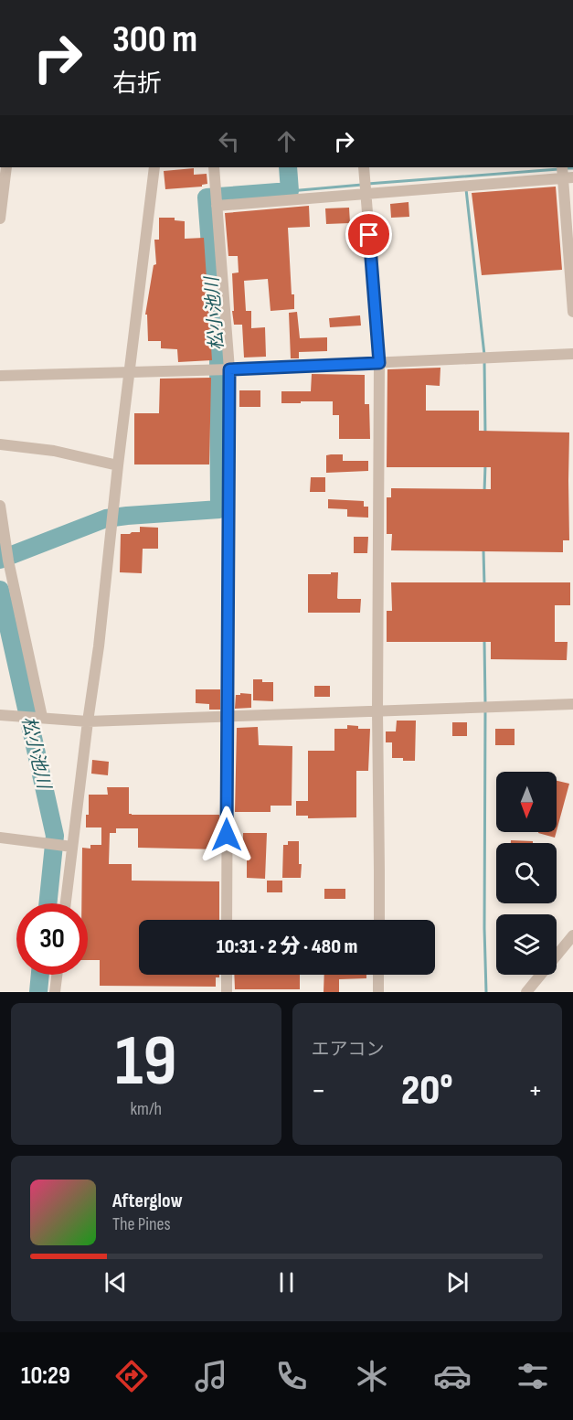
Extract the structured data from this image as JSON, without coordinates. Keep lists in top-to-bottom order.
{
  "water": ["松小池川"],
  "north": "bottom",
  "page": {
    "turn": ["300 m", "右折"],
    "limit": "30",
    "trip": "10:31 · 2 分 · 480 m",
    "tile": [
      ["19", "km/h"],
      "エアコン"
    ],
    "heat": ["−", "20°", "+"],
    "song": ["Afterglow", "The Pines"],
    "tabs": "10:29"
  }
}
